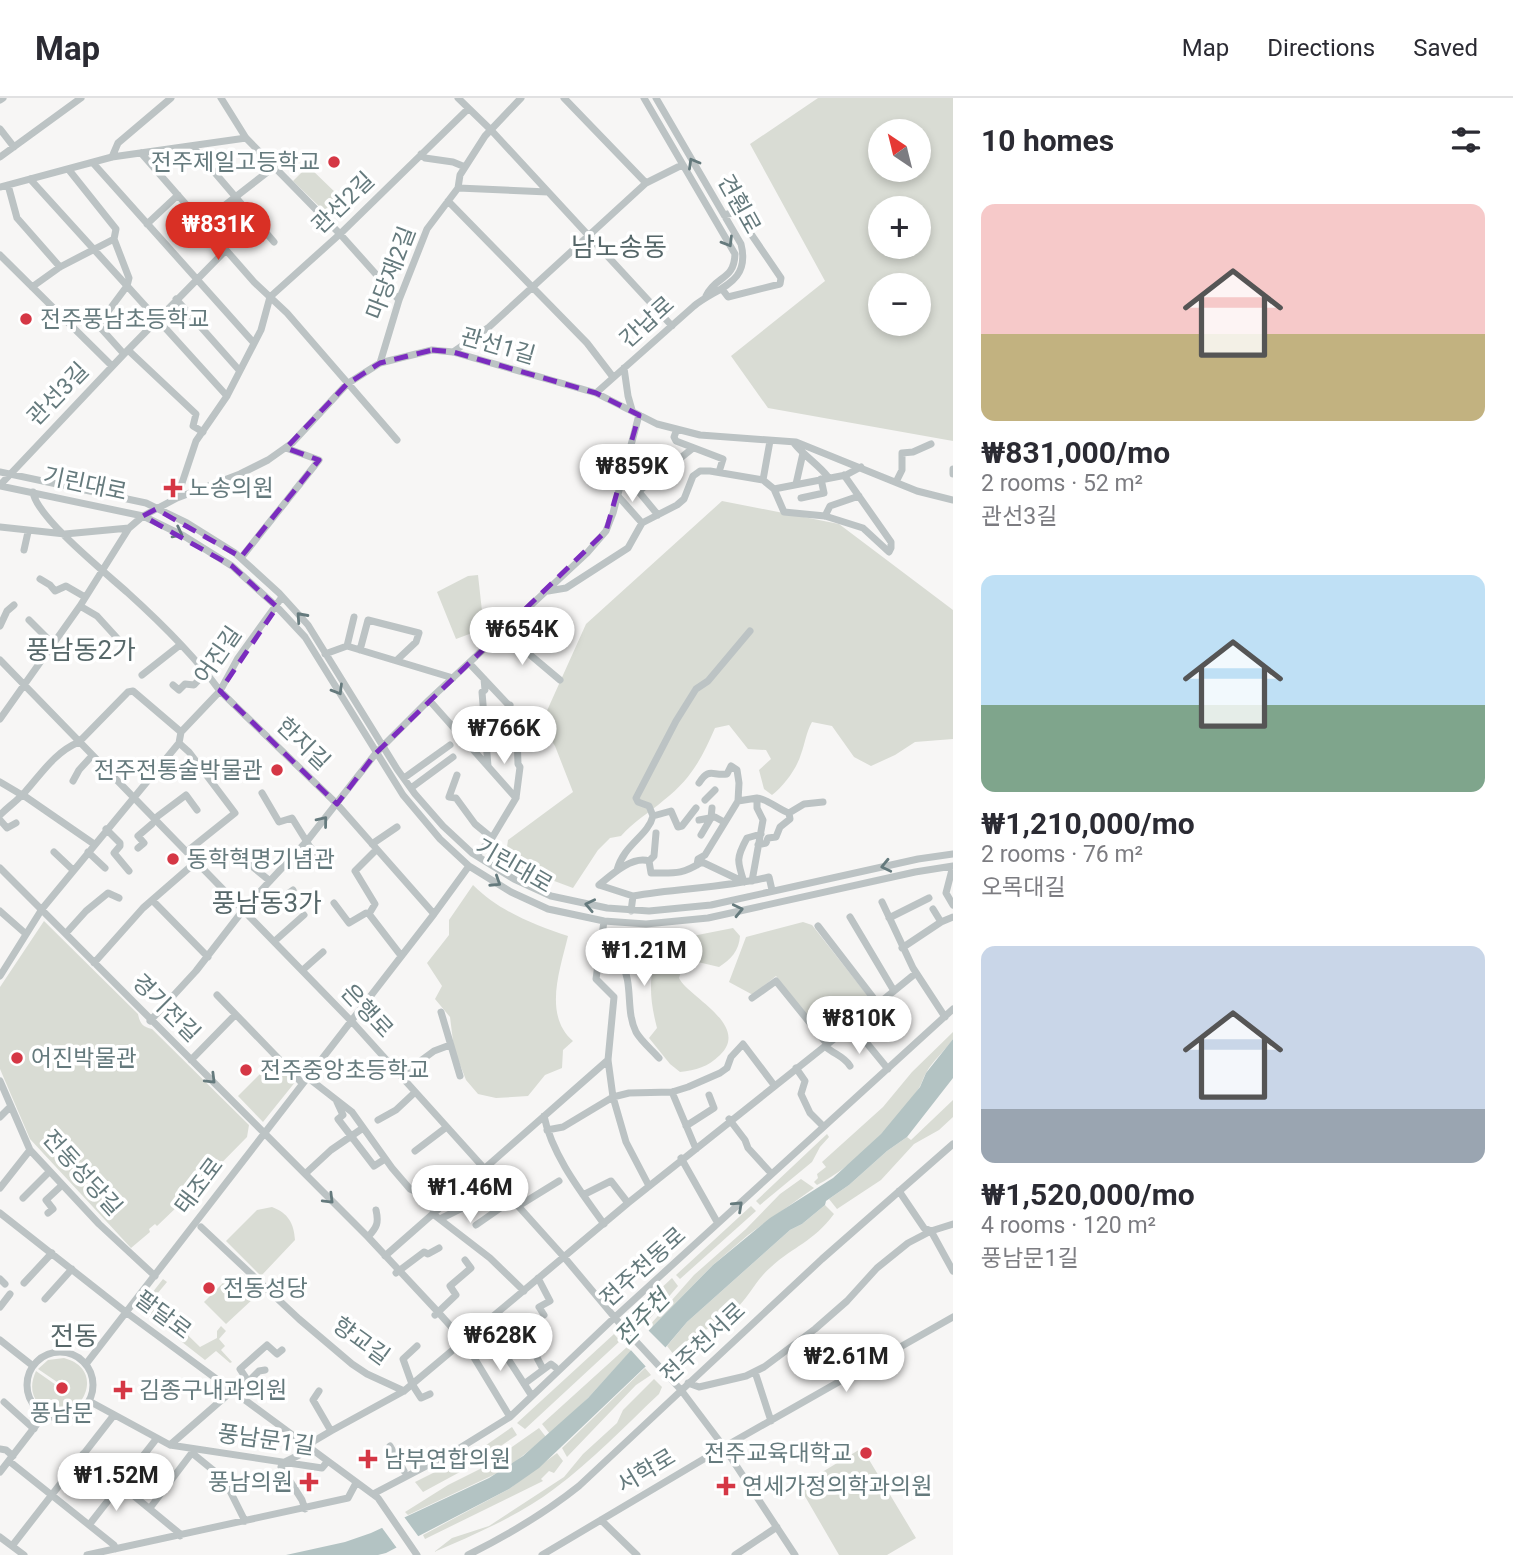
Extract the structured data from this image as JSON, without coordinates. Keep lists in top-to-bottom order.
{
  "streets": {
    "street": [
      "관선2길",
      "견훤로",
      "마당재2길",
      "간납로",
      "관선1길",
      "관선3길",
      "기린대로",
      "어진길",
      "한지길",
      "경기전길",
      "은행로",
      "전동성당길",
      "태조로",
      "전주천동로",
      "팔달로",
      "향교길",
      "전주천서로",
      "풍남문1길",
      "서학로"
    ]
  },
  "crossings": [
    ["견훤로", "간납로"],
    ["마당재2길", "간납로"],
    ["마당재2길", "관선1길"],
    ["간납로", "관선1길"],
    ["관선1길", "기린대로"],
    ["관선1길", "한지길"],
    ["관선1길", "은행로"],
    ["관선3길", "기린대로"],
    ["기린대로", "어진길"],
    ["기린대로", "한지길"],
    ["기린대로", "태조로"],
    ["어진길", "한지길"],
    ["어진길", "경기전길"],
    ["어진길", "은행로"],
    ["한지길", "태조로"],
    ["경기전길", "태조로"],
    ["경기전길", "전주천동로"],
    ["경기전길", "향교길"],
    ["은행로", "태조로"],
    ["은행로", "전주천동로"],
    ["은행로", "향교길"],
    ["은행로", "전주천서로"],
    ["은행로", "서학로"],
    ["전동성당길", "태조로"],
    ["태조로", "팔달로"],
    ["태조로", "향교길"],
    ["태조로", "풍남문1길"],
    ["전주천동로", "팔달로"],
    ["팔달로", "향교길"],
    ["팔달로", "풍남문1길"]
  ],
  "one_way": ["전주천동로"],
  "districts": [
    "남노송동",
    "풍남동2가",
    "풍남동3가",
    "전동"
  ],
  "water": ["전주천"],
  "places": {
    "other": [
      "전주제일고등학교",
      "전주풍남초등학교",
      "전주전통술박물관",
      "동학혁명기념관",
      "어진박물관",
      "전주중앙초등학교",
      "전동성당",
      "풍남문",
      "전주교육대학교"
    ],
    "health": [
      "노송의원",
      "김종구내과의원",
      "남부연합의원",
      "풍남의원",
      "연세가정의학과의원"
    ]
  },
  "north": "top left",
  "page": {
    "header": "Map",
    "nav": ["Map", "Directions", "Saved"],
    "heading": "10 homes",
    "map_buttons": ["+", "−"],
    "list": [
      {
        "name": "₩831,000/mo",
        "note": "2 rooms · 52 m² · 관선3길"
      },
      {
        "name": "₩1,210,000/mo",
        "note": "2 rooms · 76 m² · 오목대길"
      },
      {
        "name": "₩1,520,000/mo",
        "note": "4 rooms · 120 m² · 풍남문1길"
      }
    ],
    "price": [
      "₩831K",
      "₩859K",
      "₩654K",
      "₩766K",
      "₩1.21M",
      "₩810K",
      "₩1.46M",
      "₩628K",
      "₩2.61M",
      "₩1.52M"
    ]
  }
}
